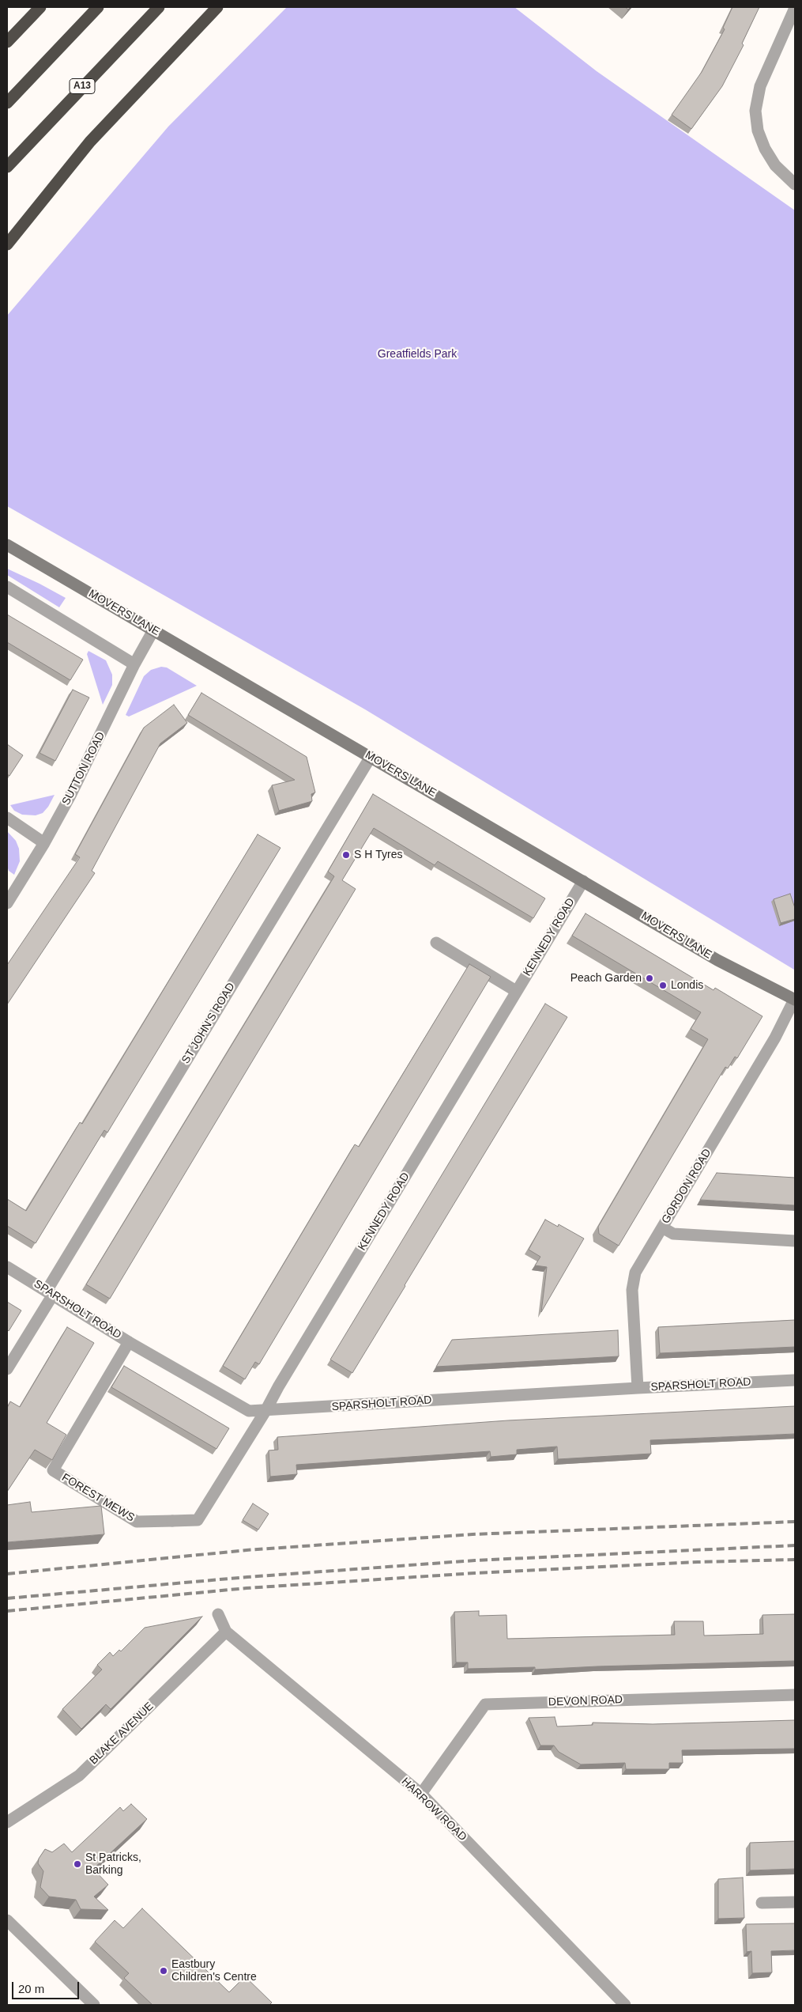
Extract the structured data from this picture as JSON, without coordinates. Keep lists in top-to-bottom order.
{
  "streets": {
    "highway": ["A13"],
    "street": [
      "MOVERS LANE",
      "SUTTON ROAD",
      "KENNEDY ROAD",
      "ST JOHN'S ROAD",
      "GORDON ROAD",
      "SPARSHOLT ROAD",
      "FOREST MEWS",
      "DEVON ROAD",
      "BLAKE AVENUE",
      "HARROW ROAD"
    ]
  },
  "crossings": [
    ["MOVERS LANE", "SUTTON ROAD"],
    ["MOVERS LANE", "KENNEDY ROAD"],
    ["MOVERS LANE", "ST JOHN'S ROAD"],
    ["MOVERS LANE", "GORDON ROAD"],
    ["KENNEDY ROAD", "SPARSHOLT ROAD"],
    ["KENNEDY ROAD", "FOREST MEWS"],
    ["ST JOHN'S ROAD", "SPARSHOLT ROAD"],
    ["GORDON ROAD", "SPARSHOLT ROAD"],
    ["SPARSHOLT ROAD", "FOREST MEWS"],
    ["DEVON ROAD", "HARROW ROAD"],
    ["BLAKE AVENUE", "HARROW ROAD"]
  ],
  "parks": ["Greatfields Park"],
  "places": [
    "S H Tyres",
    "Peach Garden",
    "Londis",
    "St Patricks, Barking",
    "Eastbury Children's Centre"
  ],
  "scale_bar": "20 m"
}
